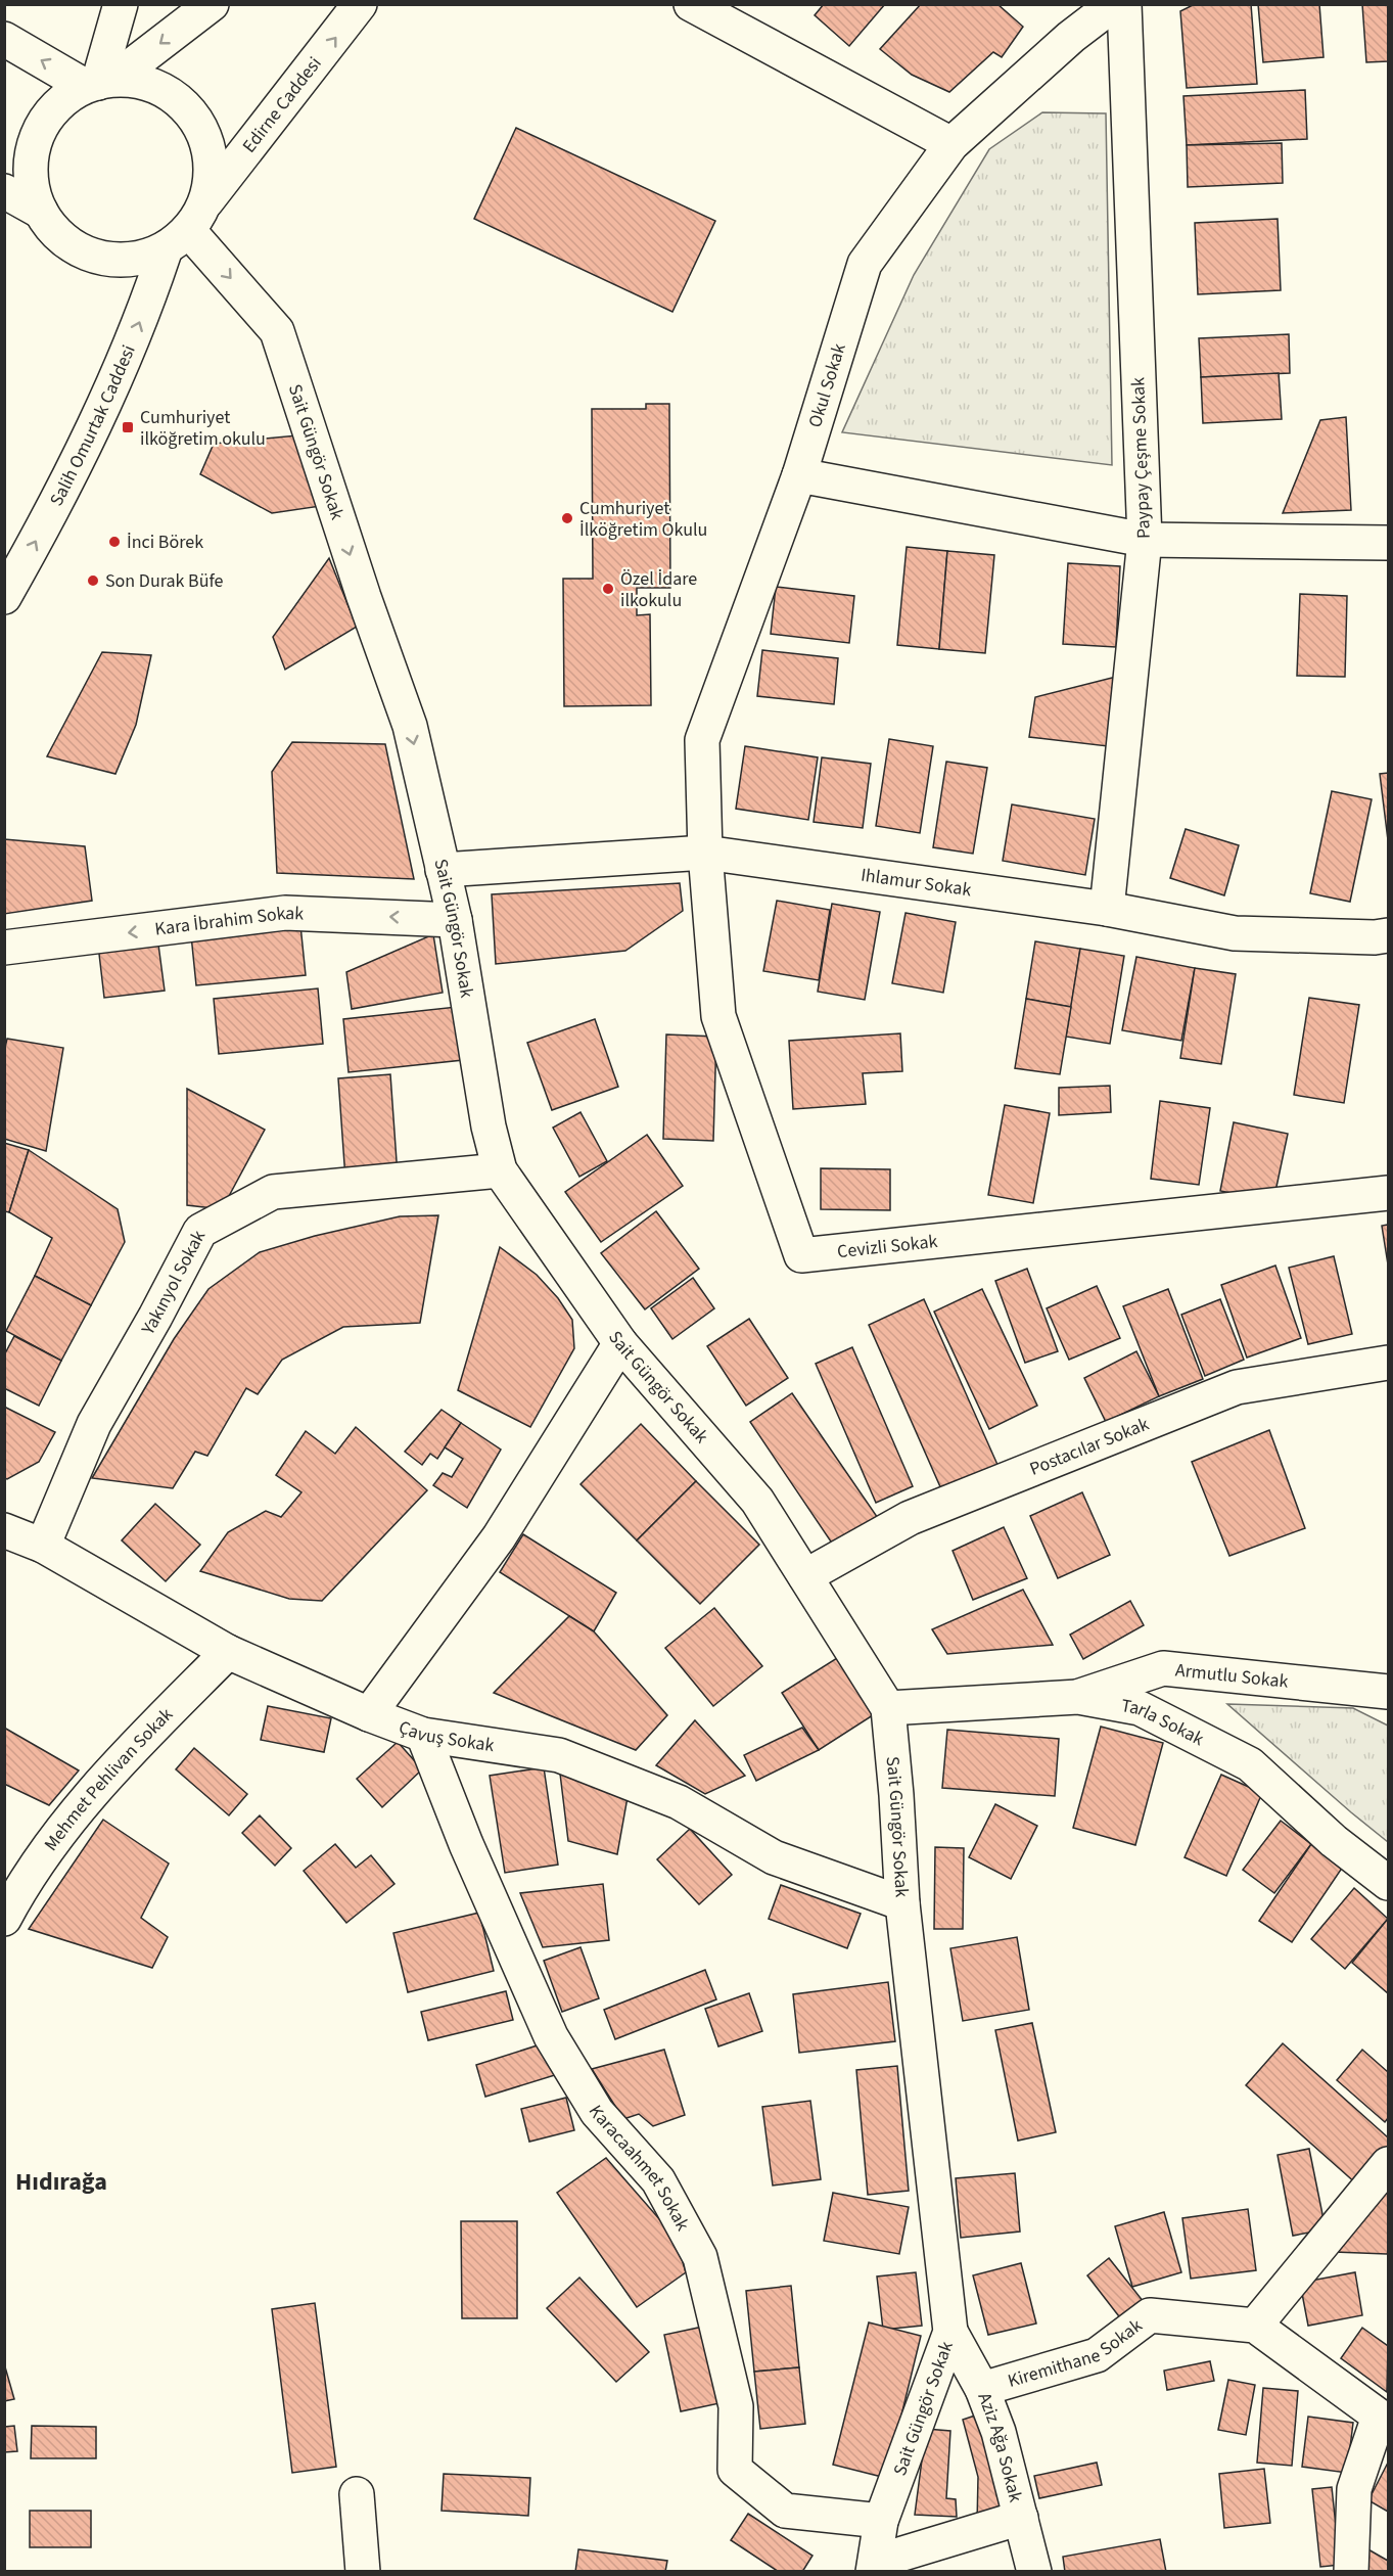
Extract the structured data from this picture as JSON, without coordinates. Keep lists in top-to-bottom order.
{
  "streets": {
    "street": [
      "Edirne Caddesi",
      "Okul Sokak",
      "Salih Omurtak Caddesi",
      "Sait Güngör Sokak",
      "Paypay Çeşme Sokak",
      "Ihlamur Sokak",
      "Kara İbrahim Sokak",
      "Cevizli Sokak",
      "Yakınyol Sokak",
      "Postacılar Sokak",
      "Armutlu Sokak",
      "Tarla Sokak",
      "Çavuş Sokak",
      "Mehmet Pehlivan Sokak",
      "Karacaahmet Sokak",
      "Kiremithane Sokak",
      "Aziz Ağa Sokak"
    ]
  },
  "crossings": [
    ["Edirne Caddesi", "Salih Omurtak Caddesi"],
    ["Edirne Caddesi", "Sait Güngör Sokak"],
    ["Okul Sokak", "Ihlamur Sokak"],
    ["Okul Sokak", "Cevizli Sokak"],
    ["Salih Omurtak Caddesi", "Sait Güngör Sokak"],
    ["Sait Güngör Sokak", "Ihlamur Sokak"],
    ["Sait Güngör Sokak", "Kara İbrahim Sokak"],
    ["Sait Güngör Sokak", "Yakınyol Sokak"],
    ["Sait Güngör Sokak", "Postacılar Sokak"],
    ["Sait Güngör Sokak", "Tarla Sokak"],
    ["Sait Güngör Sokak", "Çavuş Sokak"],
    ["Sait Güngör Sokak", "Karacaahmet Sokak"],
    ["Sait Güngör Sokak", "Aziz Ağa Sokak"],
    ["Paypay Çeşme Sokak", "Ihlamur Sokak"],
    ["Ihlamur Sokak", "Cevizli Sokak"],
    ["Yakınyol Sokak", "Çavuş Sokak"],
    ["Armutlu Sokak", "Tarla Sokak"],
    ["Çavuş Sokak", "Mehmet Pehlivan Sokak"],
    ["Çavuş Sokak", "Karacaahmet Sokak"],
    ["Kiremithane Sokak", "Aziz Ağa Sokak"]
  ],
  "one_way": ["Salih Omurtak Caddesi", "Kara İbrahim Sokak"],
  "districts": ["Hıdırağa"],
  "places": {
    "transit": ["Cumhuriyet ilköğretim okulu"],
    "other": [
      "Cumhuriyet İlköğretim Okulu",
      "İnci Börek",
      "Son Durak Büfe",
      "Özel İdare ilkokulu"
    ]
  }
}
